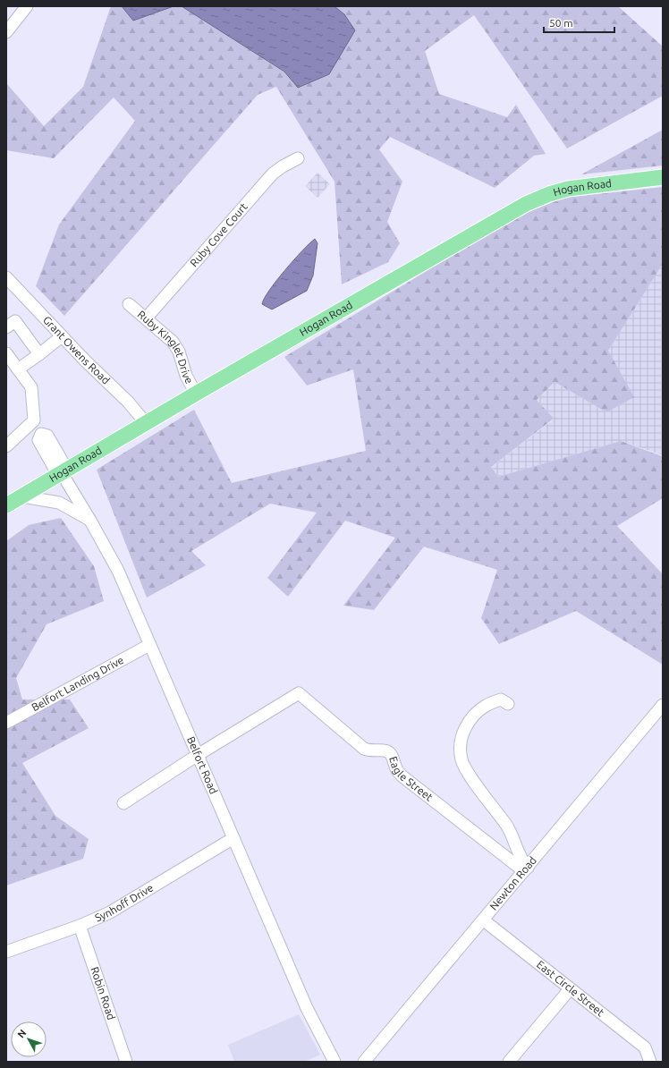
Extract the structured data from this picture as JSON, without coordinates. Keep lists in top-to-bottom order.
{
  "streets": {
    "main road": ["Hogan Road"],
    "street": [
      "Ruby Cove Court",
      "Ruby Kinglet Drive",
      "Grant Owens Road",
      "Belfort Landing Drive",
      "Belfort Road",
      "Eagle Street",
      "Newton Road",
      "Synhoff Drive",
      "East Circle Street",
      "Robin Road"
    ]
  },
  "crossings": [
    ["Hogan Road", "Ruby Kinglet Drive"],
    ["Hogan Road", "Grant Owens Road"],
    ["Hogan Road", "Belfort Road"],
    ["Ruby Cove Court", "Ruby Kinglet Drive"],
    ["Belfort Landing Drive", "Belfort Road"],
    ["Belfort Road", "Eagle Street"],
    ["Belfort Road", "Synhoff Drive"],
    ["Eagle Street", "Newton Road"],
    ["Newton Road", "East Circle Street"],
    ["Synhoff Drive", "Robin Road"]
  ],
  "scale_bar": "50 m",
  "north": "top left"
}
